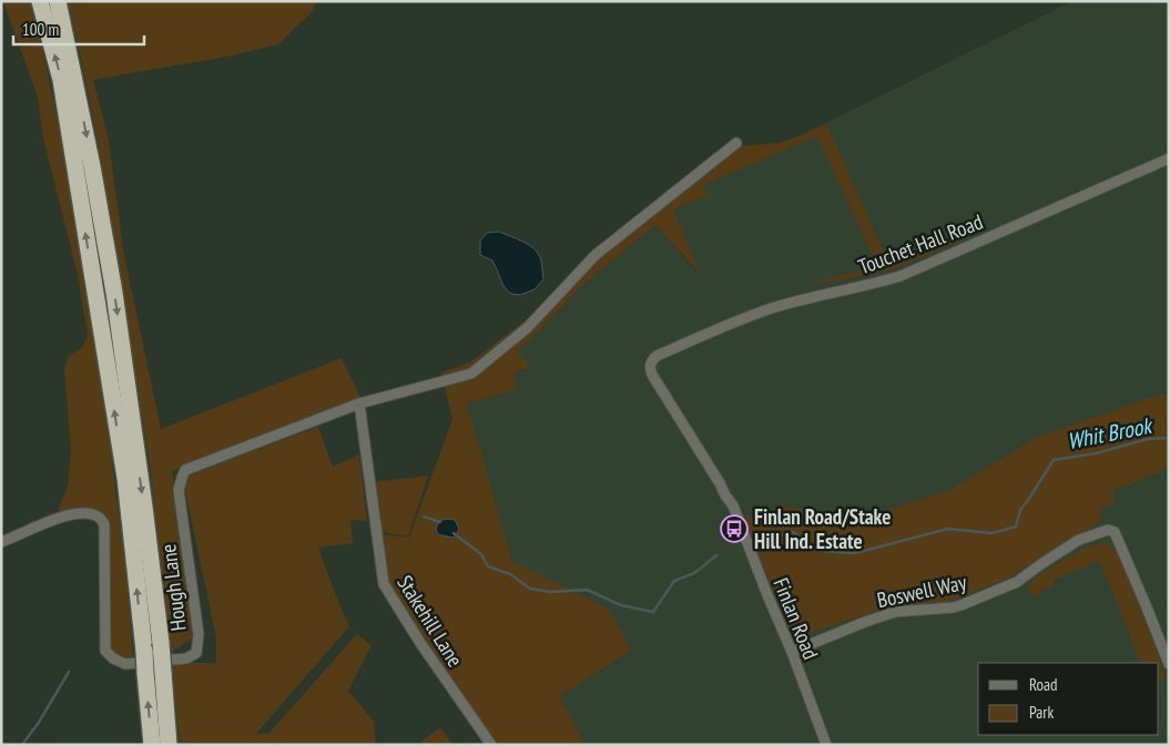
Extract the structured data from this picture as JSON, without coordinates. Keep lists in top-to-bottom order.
{
  "streets": {
    "street": [
      "Touchet Hall Road",
      "Hough Lane",
      "Boswell Way",
      "Finlan Road",
      "Stakehill Lane"
    ]
  },
  "crossings": [
    ["Touchet Hall Road", "Finlan Road"],
    ["Hough Lane", "Stakehill Lane"],
    ["Boswell Way", "Finlan Road"]
  ],
  "water": ["Whit Brook"],
  "places": {
    "bus stop": ["Finlan Road/Stake Hill Ind. Estate"]
  },
  "legend": ["Road", "Park"],
  "scale_bar": "100 m"
}
